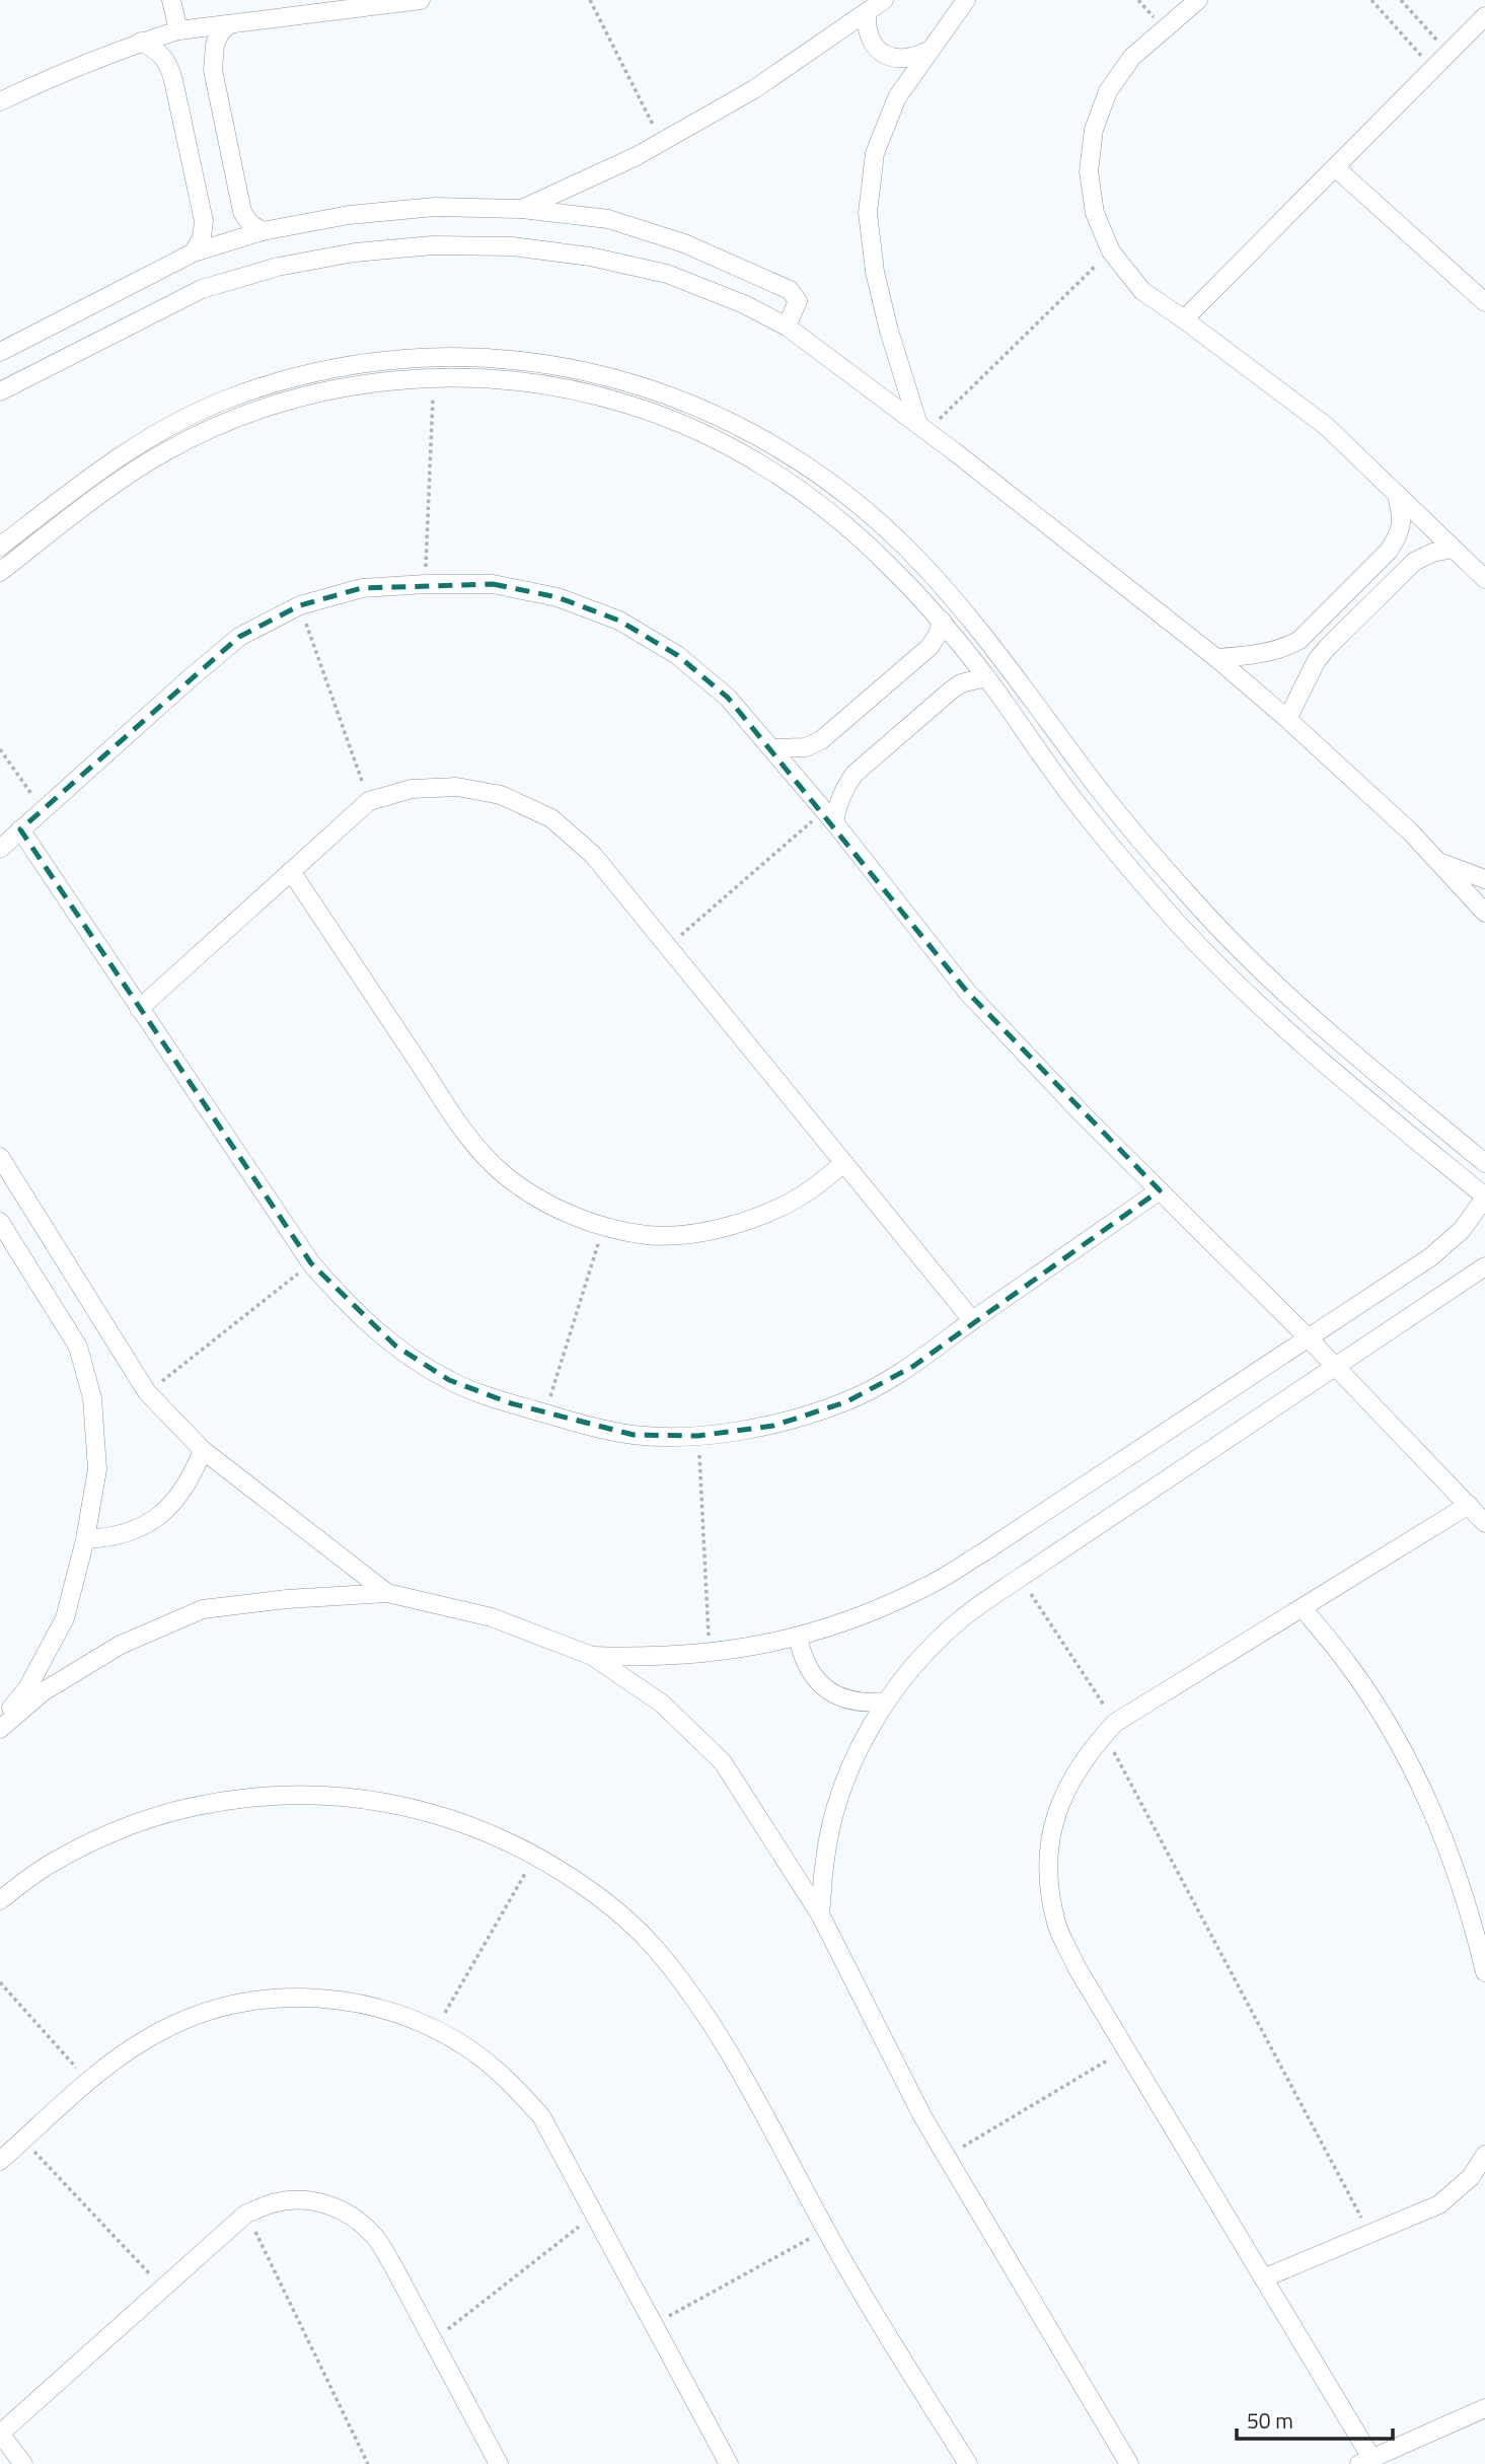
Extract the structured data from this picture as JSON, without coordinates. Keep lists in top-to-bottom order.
{
  "scale_bar": "50 m"
}
